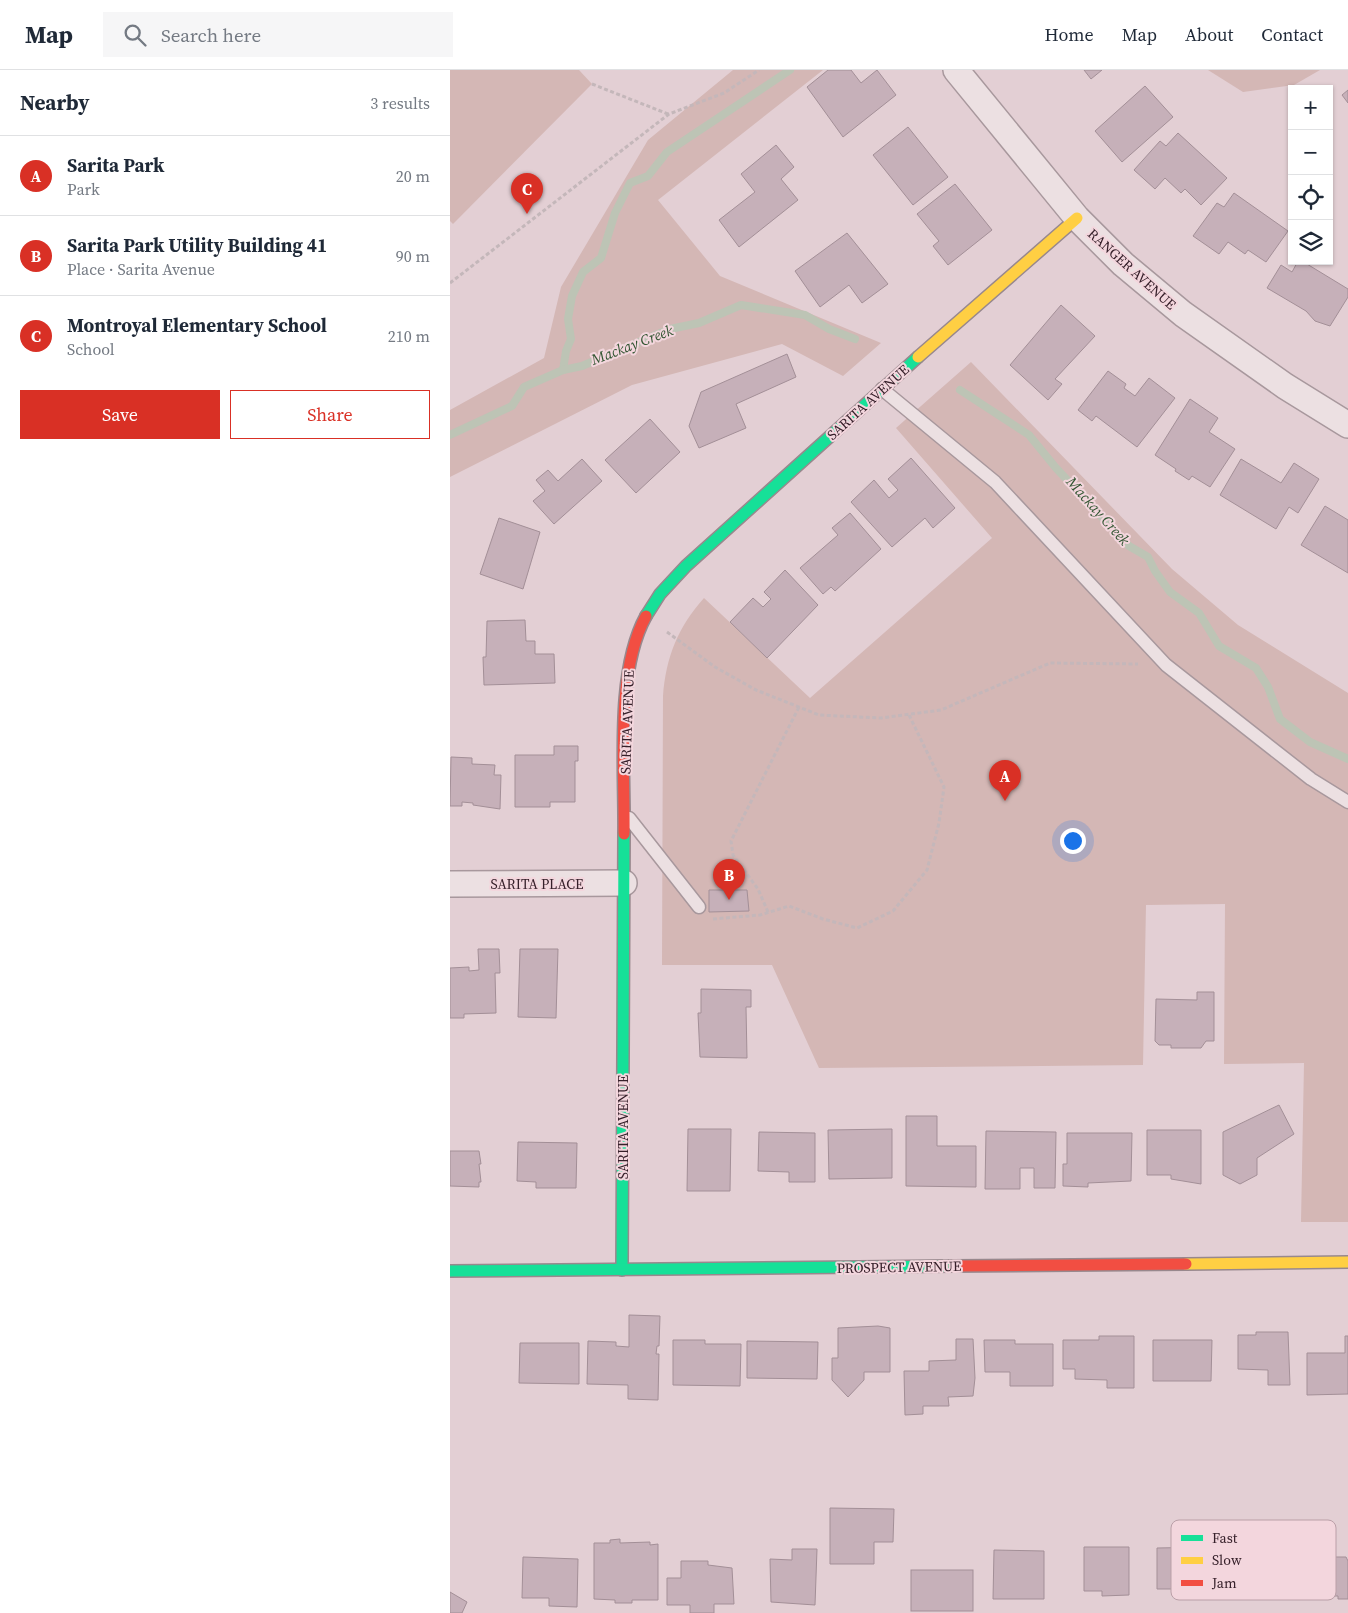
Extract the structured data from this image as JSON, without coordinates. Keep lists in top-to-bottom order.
{
  "streets": {
    "street": [
      "RANGER AVENUE",
      "SARITA AVENUE",
      "SARITA PLACE",
      "PROSPECT AVENUE"
    ]
  },
  "crossings": [
    ["RANGER AVENUE", "SARITA AVENUE"],
    ["SARITA AVENUE", "SARITA PLACE"],
    ["SARITA AVENUE", "PROSPECT AVENUE"]
  ],
  "water": ["Mackay Creek"],
  "legend": ["Fast", "Slow", "Jam"],
  "page": {
    "header": "Map",
    "search": "Search here",
    "nav": [
      "Home",
      "Map",
      "About",
      "Contact"
    ],
    "heading": ["Nearby", "3 results"],
    "map_buttons": ["+", "−"],
    "list": [
      {
        "mark": "A",
        "name": "Sarita Park",
        "note": "Park",
        "value": "20 m"
      },
      {
        "mark": "B",
        "name": "Sarita Park Utility Building 41",
        "note": "Place · Sarita Avenue",
        "value": "90 m"
      },
      {
        "mark": "C",
        "name": "Montroyal Elementary School",
        "note": "School",
        "value": "210 m"
      }
    ],
    "pins": ["C", "A", "B"],
    "buttons": ["Save", "Share"]
  }
}
